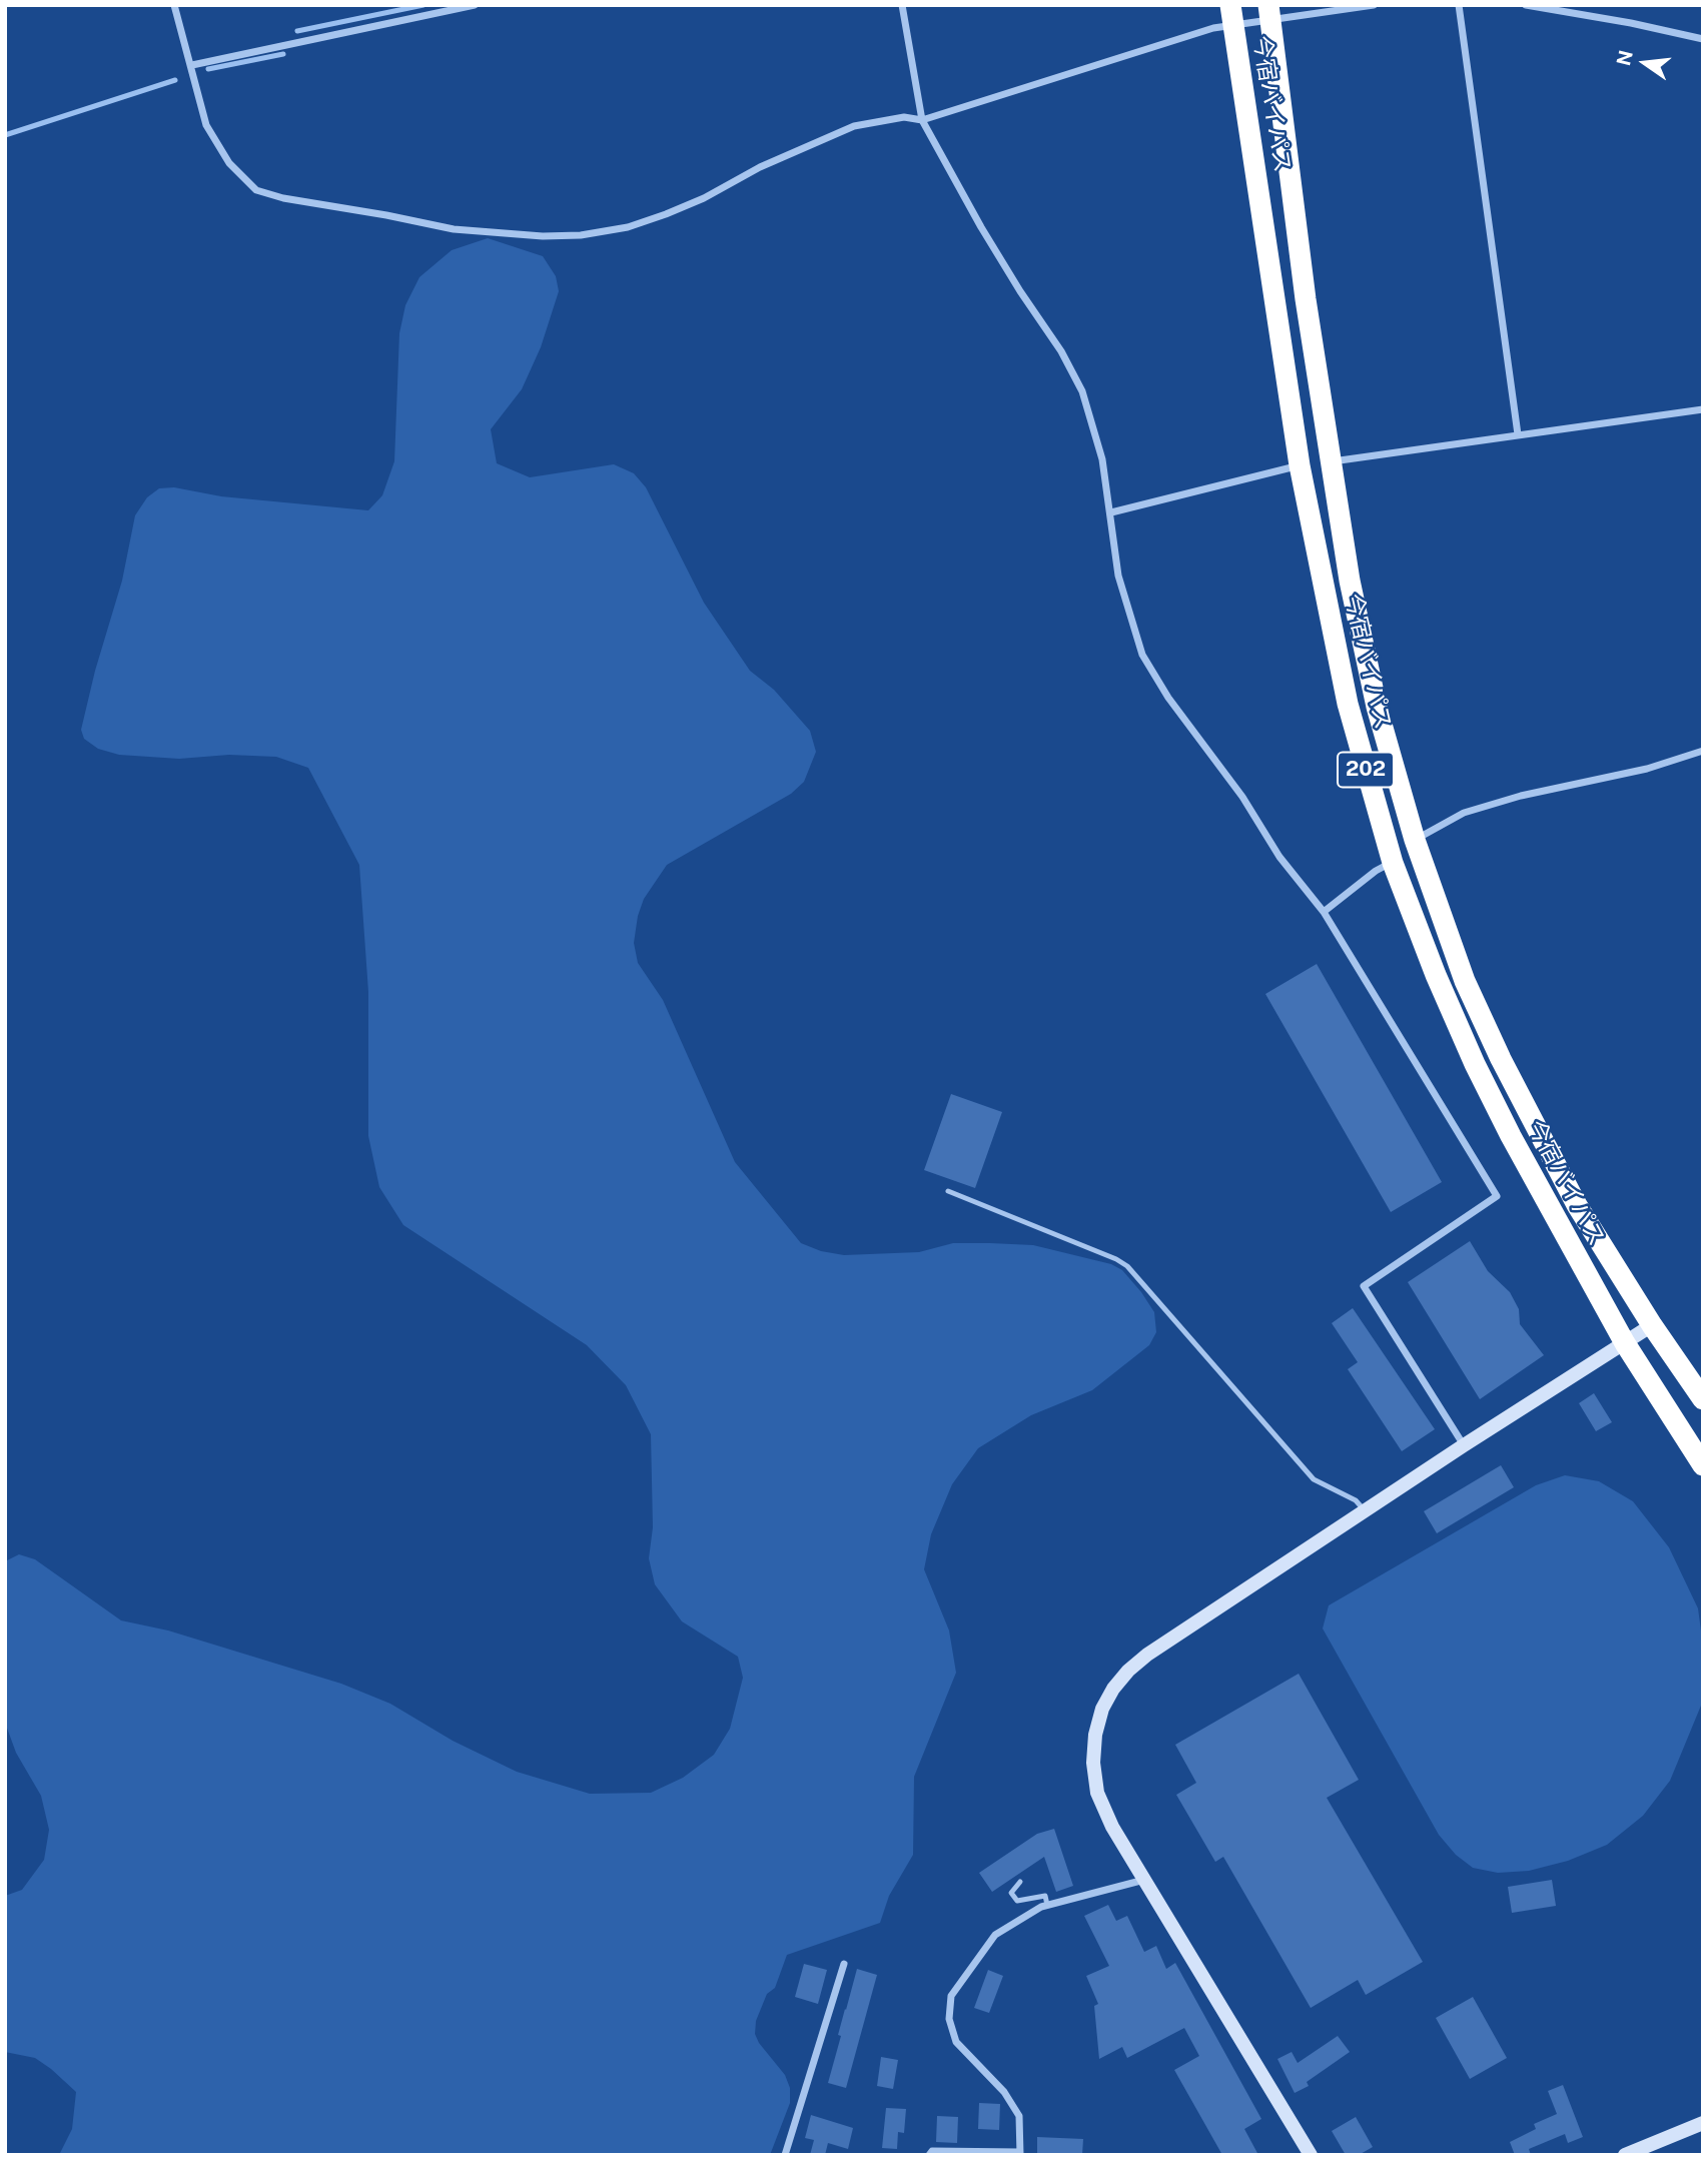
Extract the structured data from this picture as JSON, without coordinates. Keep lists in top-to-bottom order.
{
  "streets": {
    "highway": ["今宿バイパス", "202"]
  },
  "north": "left"
}
